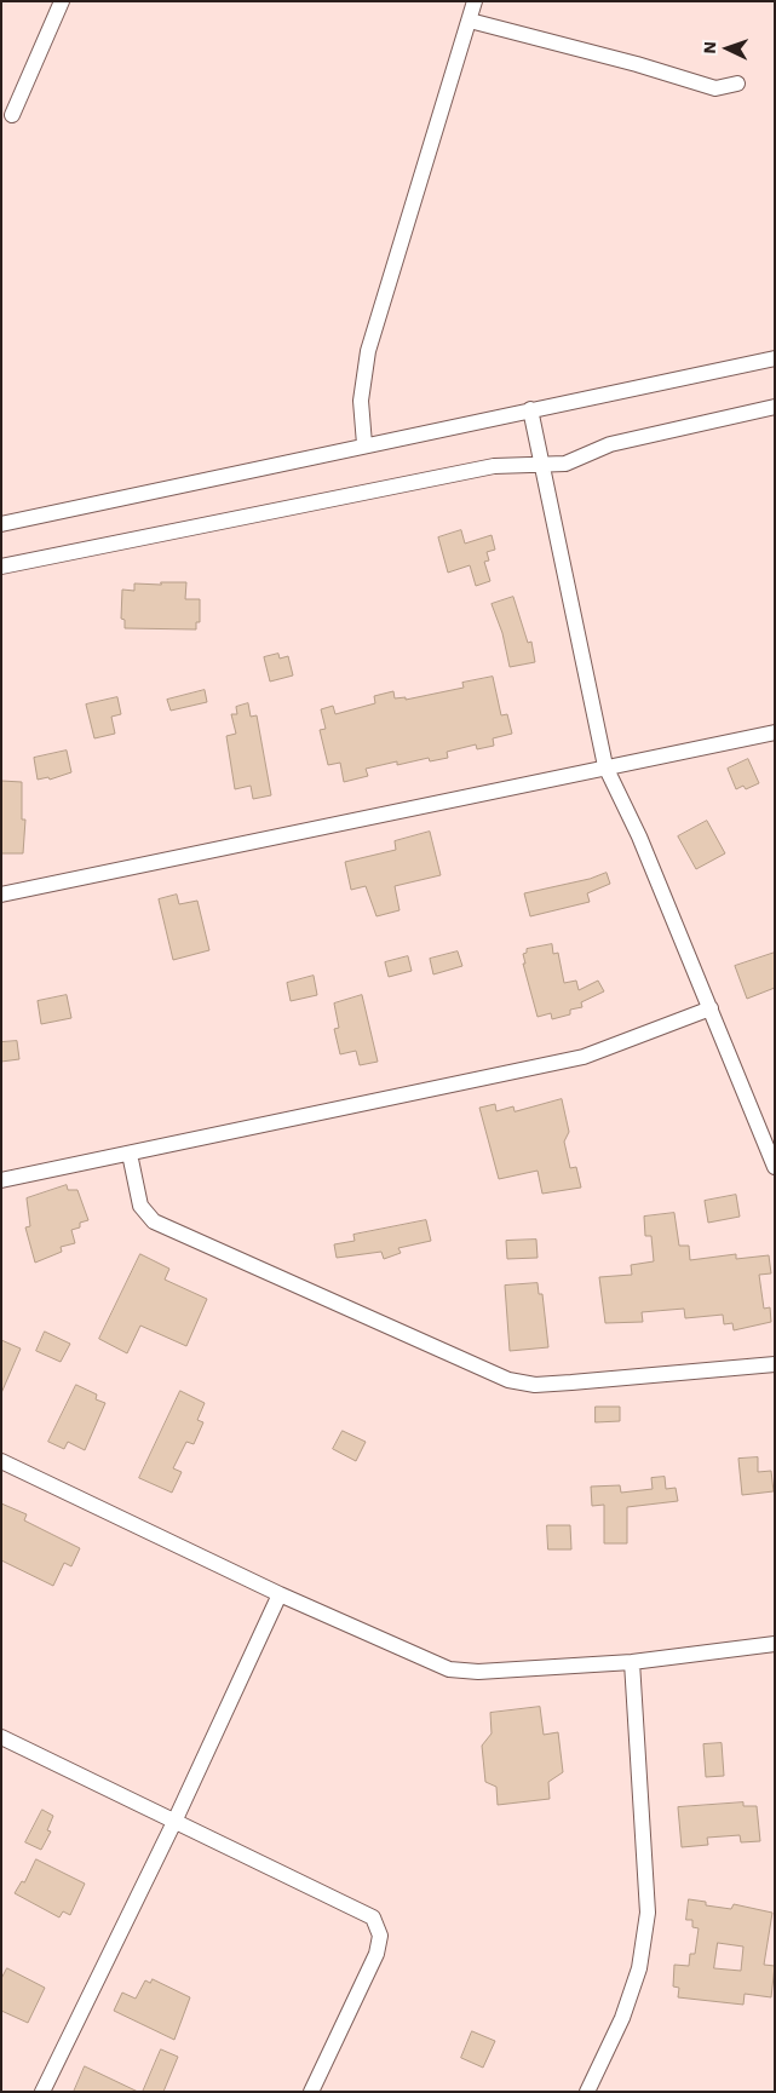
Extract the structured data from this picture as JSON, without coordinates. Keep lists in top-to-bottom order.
{
  "north": "left"
}
